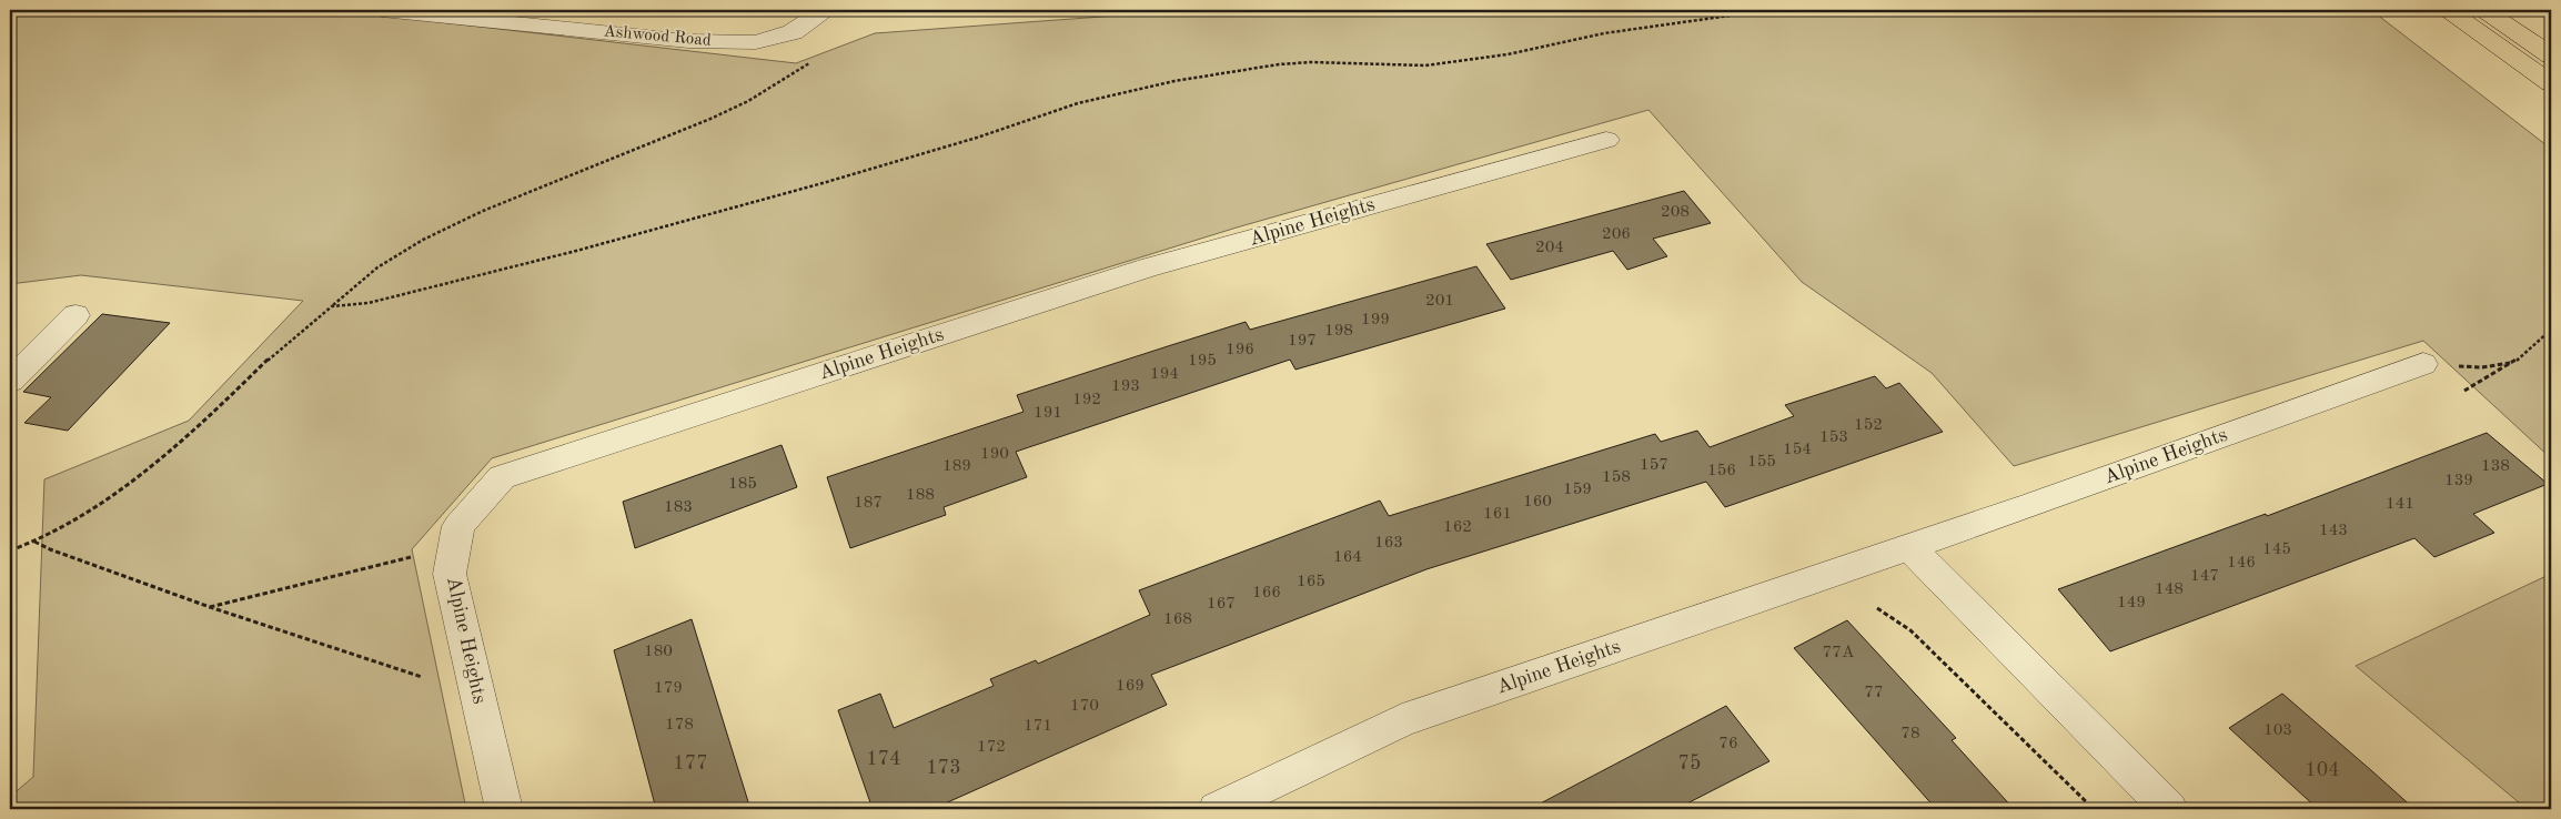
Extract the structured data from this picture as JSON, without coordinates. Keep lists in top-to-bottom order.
{
  "streets": {
    "street": ["Ashwood Road", "Alpine Heights"]
  },
  "house_numbers": [
    "208",
    "206",
    "204",
    "201",
    "199",
    "198",
    "197",
    "196",
    "195",
    "194",
    "193",
    "192",
    "191",
    "152",
    "153",
    "154",
    "190",
    "155",
    "157",
    "189",
    "138",
    "156",
    "158",
    "139",
    "185",
    "159",
    "188",
    "160",
    "187",
    "141",
    "183",
    "161",
    "162",
    "143",
    "163",
    "145",
    "164",
    "146",
    "147",
    "165",
    "148",
    "166",
    "149",
    "167",
    "168",
    "180",
    "77A",
    "169",
    "179",
    "77",
    "170",
    "178",
    "171",
    "103",
    "78",
    "76",
    "172",
    "174",
    "177",
    "75",
    "173",
    "104"
  ]
}
